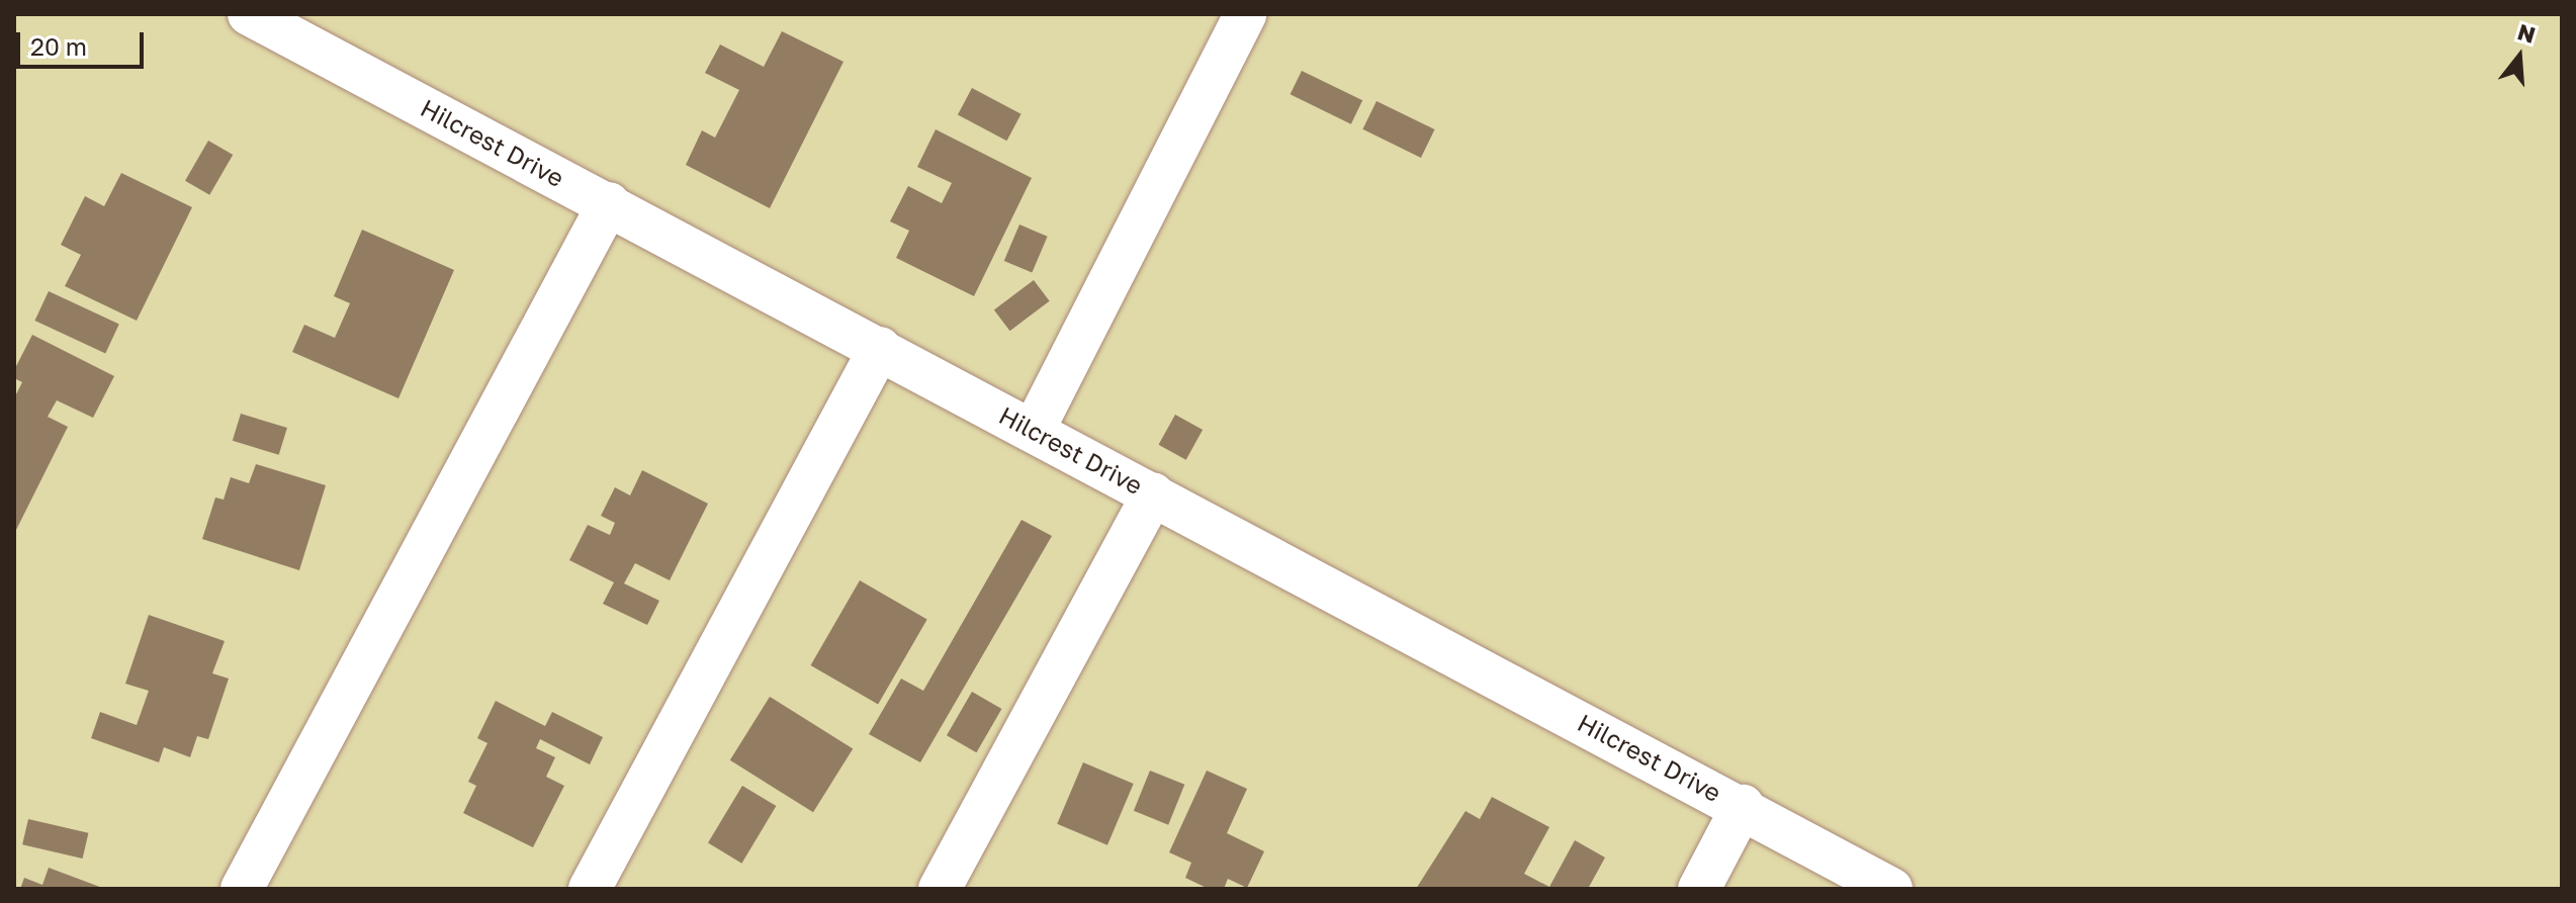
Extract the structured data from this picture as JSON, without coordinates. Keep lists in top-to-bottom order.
{
  "streets": {
    "street": ["Hilcrest Drive"]
  },
  "scale_bar": "20 m",
  "north": "top"
}
